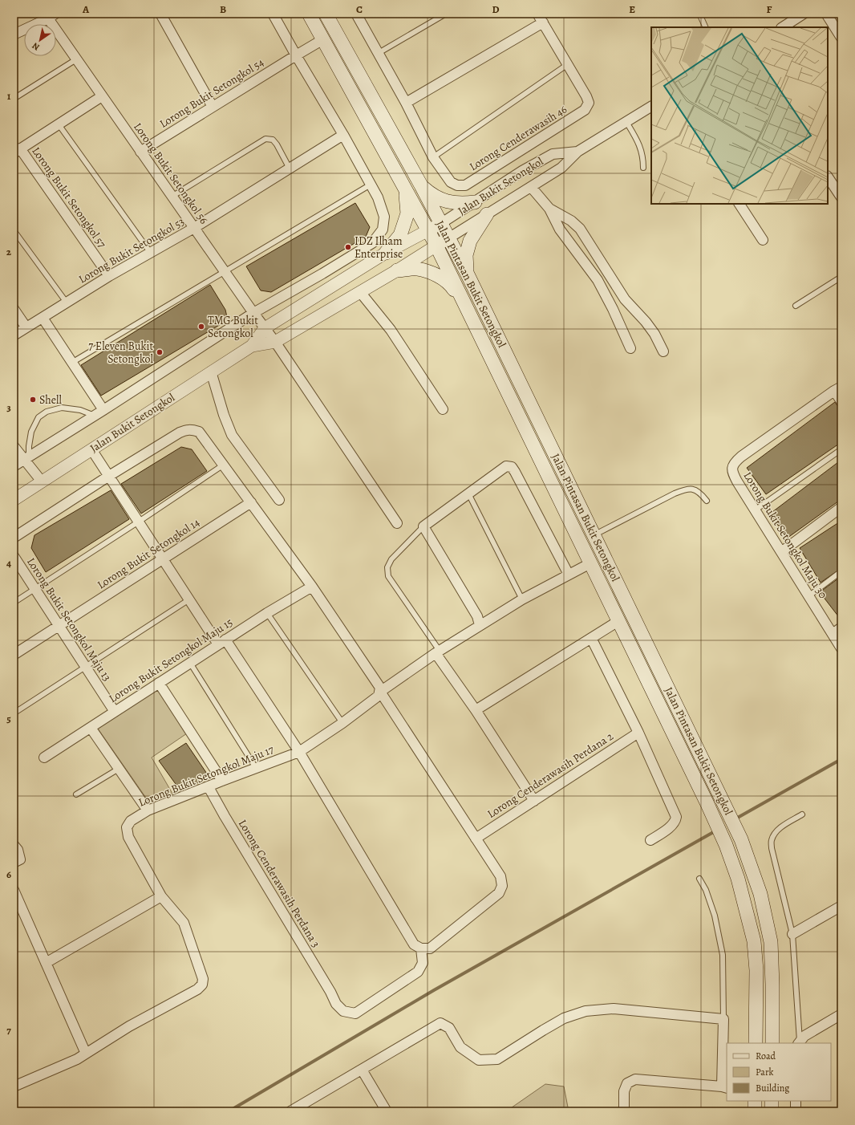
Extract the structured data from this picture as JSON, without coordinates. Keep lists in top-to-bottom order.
{
  "streets": {
    "main road": ["Jalan Pintasan Bukit Setongkol"],
    "street": [
      "Lorong Bukit Setongkol 54",
      "Lorong Cenderawasih 46",
      "Lorong Bukit Setongkol 56",
      "Jalan Bukit Setongkol",
      "Lorong Bukit Setongkol 57",
      "Lorong Bukit Setongkol 53",
      "Lorong Bukit Setongkol Maju 30",
      "Lorong Bukit Setongkol 14",
      "Lorong Bukit Setongkol Maju 13",
      "Lorong Bukit Setongkol Maju 15",
      "Lorong Cenderawasih Perdana 2",
      "Lorong Bukit Setongkol Maju 17",
      "Lorong Cenderawasih Perdana 3"
    ]
  },
  "crossings": [
    ["Lorong Bukit Setongkol 54", "Lorong Bukit Setongkol 56"],
    ["Lorong Bukit Setongkol 54", "Jalan Pintasan Bukit Setongkol"],
    ["Lorong Bukit Setongkol 56", "Jalan Bukit Setongkol"],
    ["Lorong Bukit Setongkol 56", "Lorong Bukit Setongkol 53"],
    ["Jalan Bukit Setongkol", "Jalan Pintasan Bukit Setongkol"],
    ["Lorong Bukit Setongkol 57", "Lorong Bukit Setongkol 53"],
    ["Jalan Pintasan Bukit Setongkol", "Lorong Bukit Setongkol Maju 17"],
    ["Lorong Bukit Setongkol 14", "Lorong Bukit Setongkol Maju 13"],
    ["Lorong Bukit Setongkol Maju 13", "Lorong Bukit Setongkol Maju 15"],
    ["Lorong Bukit Setongkol Maju 17", "Lorong Cenderawasih Perdana 3"]
  ],
  "places": [
    "IDZ Ilham Enterprise",
    "TMG Bukit Setongkol",
    "7 Eleven Bukit Setongkol",
    "Shell"
  ],
  "legend": ["Road", "Park", "Building"],
  "north": "bottom left",
  "grid": {
    "columns": [
      "A",
      "B",
      "C",
      "D",
      "E",
      "F"
    ],
    "rows": [
      "1",
      "2",
      "3",
      "4",
      "5",
      "6",
      "7"
    ]
  }
}
